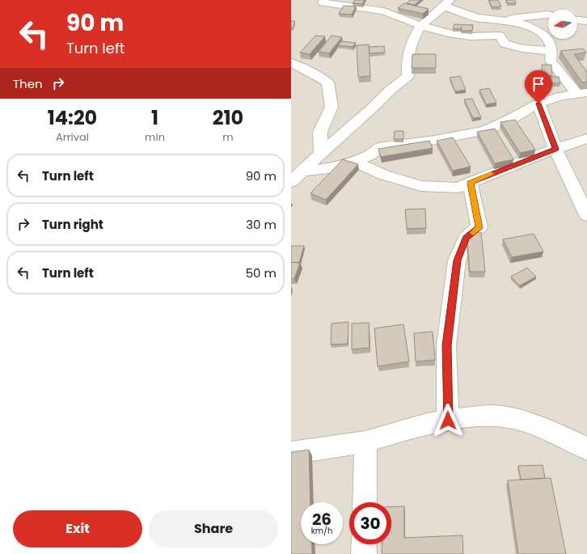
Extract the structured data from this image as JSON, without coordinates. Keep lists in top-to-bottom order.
{
  "north": "left",
  "page": {
    "turn": ["90 m", "Turn left"],
    "then": "Then",
    "eta": [
      "14:20",
      "Arrival",
      "1",
      "min",
      "210",
      "m"
    ],
    "list": [
      {
        "name": "Turn left",
        "value": "90 m"
      },
      {
        "name": "Turn right",
        "value": "30 m"
      },
      {
        "name": "Turn left",
        "value": "50 m"
      }
    ],
    "speed": "26 km/h",
    "limit": "30",
    "buttons": ["Exit", "Share"]
  }
}
